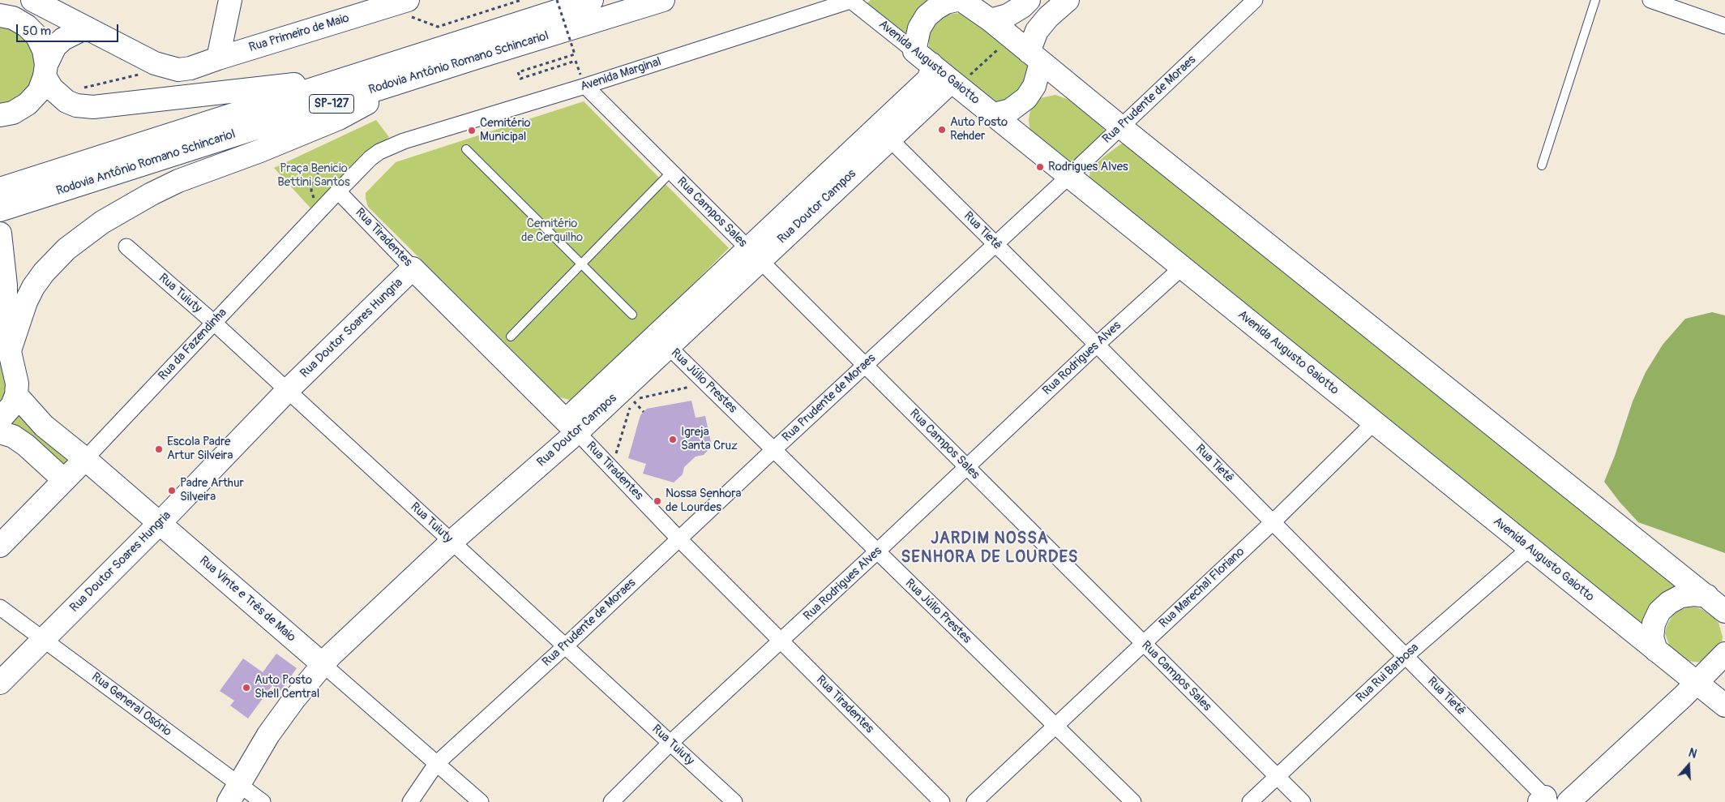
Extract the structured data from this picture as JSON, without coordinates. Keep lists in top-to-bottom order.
{
  "streets": {
    "main road": [
      "Rua Primeiro de Maio",
      "Avenida Augusto Gaiotto",
      "Rodovia Antônio Romano Schincariol",
      "SP-127",
      "Rua Doutor Campos",
      "Rua Tiradentes",
      "Rua Doutor Soares Hungria",
      "Rua da Fazendinha",
      "Rua Vinte e Três de Maio"
    ],
    "street": [
      "Avenida Marginal",
      "Rua Prudente de Moraes",
      "Rua Campos Sales",
      "Rua Tietê",
      "Rua Tuiuty",
      "Rua Rodrigues Alves",
      "Rua Júlio Prestes",
      "Rua Marechal Floriano",
      "Rua Rui Barbosa",
      "Rua General Osório"
    ]
  },
  "crossings": [
    ["Avenida Augusto Gaiotto", "Avenida Marginal"],
    ["Avenida Augusto Gaiotto", "Rua Prudente de Moraes"],
    ["Avenida Augusto Gaiotto", "Rua Doutor Campos"],
    ["Avenida Augusto Gaiotto", "Rua Rodrigues Alves"],
    ["Avenida Augusto Gaiotto", "Rua Marechal Floriano"],
    ["Avenida Augusto Gaiotto", "Rua Rui Barbosa"],
    ["Avenida Marginal", "Rua Campos Sales"],
    ["Avenida Marginal", "Rua da Fazendinha"],
    ["Rua Prudente de Moraes", "Rua Campos Sales"],
    ["Rua Prudente de Moraes", "Rua Tietê"],
    ["Rua Prudente de Moraes", "Rua Tiradentes"],
    ["Rua Prudente de Moraes", "Rua Tuiuty"],
    ["Rua Prudente de Moraes", "Rua Júlio Prestes"],
    ["Rua Prudente de Moraes", "Rua Vinte e Três de Maio"],
    ["Rua Doutor Campos", "Rua Campos Sales"],
    ["Rua Doutor Campos", "Rua Tietê"],
    ["Rua Doutor Campos", "Rua Tiradentes"],
    ["Rua Doutor Campos", "Rua Tuiuty"],
    ["Rua Doutor Campos", "Rua Júlio Prestes"],
    ["Rua Doutor Campos", "Rua Vinte e Três de Maio"],
    ["Rua Doutor Campos", "Rua General Osório"],
    ["Rua Campos Sales", "Rua Rodrigues Alves"],
    ["Rua Campos Sales", "Rua Marechal Floriano"],
    ["Rua Campos Sales", "Rua Rui Barbosa"],
    ["Rua Tietê", "Rua Rodrigues Alves"],
    ["Rua Tietê", "Rua Marechal Floriano"],
    ["Rua Tietê", "Rua Rui Barbosa"],
    ["Rua Tiradentes", "Rua Doutor Soares Hungria"],
    ["Rua Tiradentes", "Rua da Fazendinha"],
    ["Rua Tiradentes", "Rua Rodrigues Alves"],
    ["Rua Tuiuty", "Rua Doutor Soares Hungria"],
    ["Rua Tuiuty", "Rua da Fazendinha"],
    ["Rua Tuiuty", "Rua Rodrigues Alves"],
    ["Rua Doutor Soares Hungria", "Rua Vinte e Três de Maio"],
    ["Rua Doutor Soares Hungria", "Rua General Osório"],
    ["Rua da Fazendinha", "Rua Vinte e Três de Maio"],
    ["Rua Rodrigues Alves", "Rua Júlio Prestes"],
    ["Rua Júlio Prestes", "Rua Marechal Floriano"]
  ],
  "districts": ["JARDIM NOSSA SENHORA DE LOURDES"],
  "parks": ["Praça Benicio Bettini Santos", "Cemitério de Cerquilho"],
  "places": [
    "Auto Posto Rehder",
    "Cemitério Municipal",
    "Rodrigues Alves",
    "Igreja Santa Cruz",
    "Escola Padre Artur Silveira",
    "Padre Arthur Silveira",
    "Nossa Senhora de Lourdes",
    "Auto Posto Shell Central"
  ],
  "scale_bar": "50 m",
  "north": "top"
}
